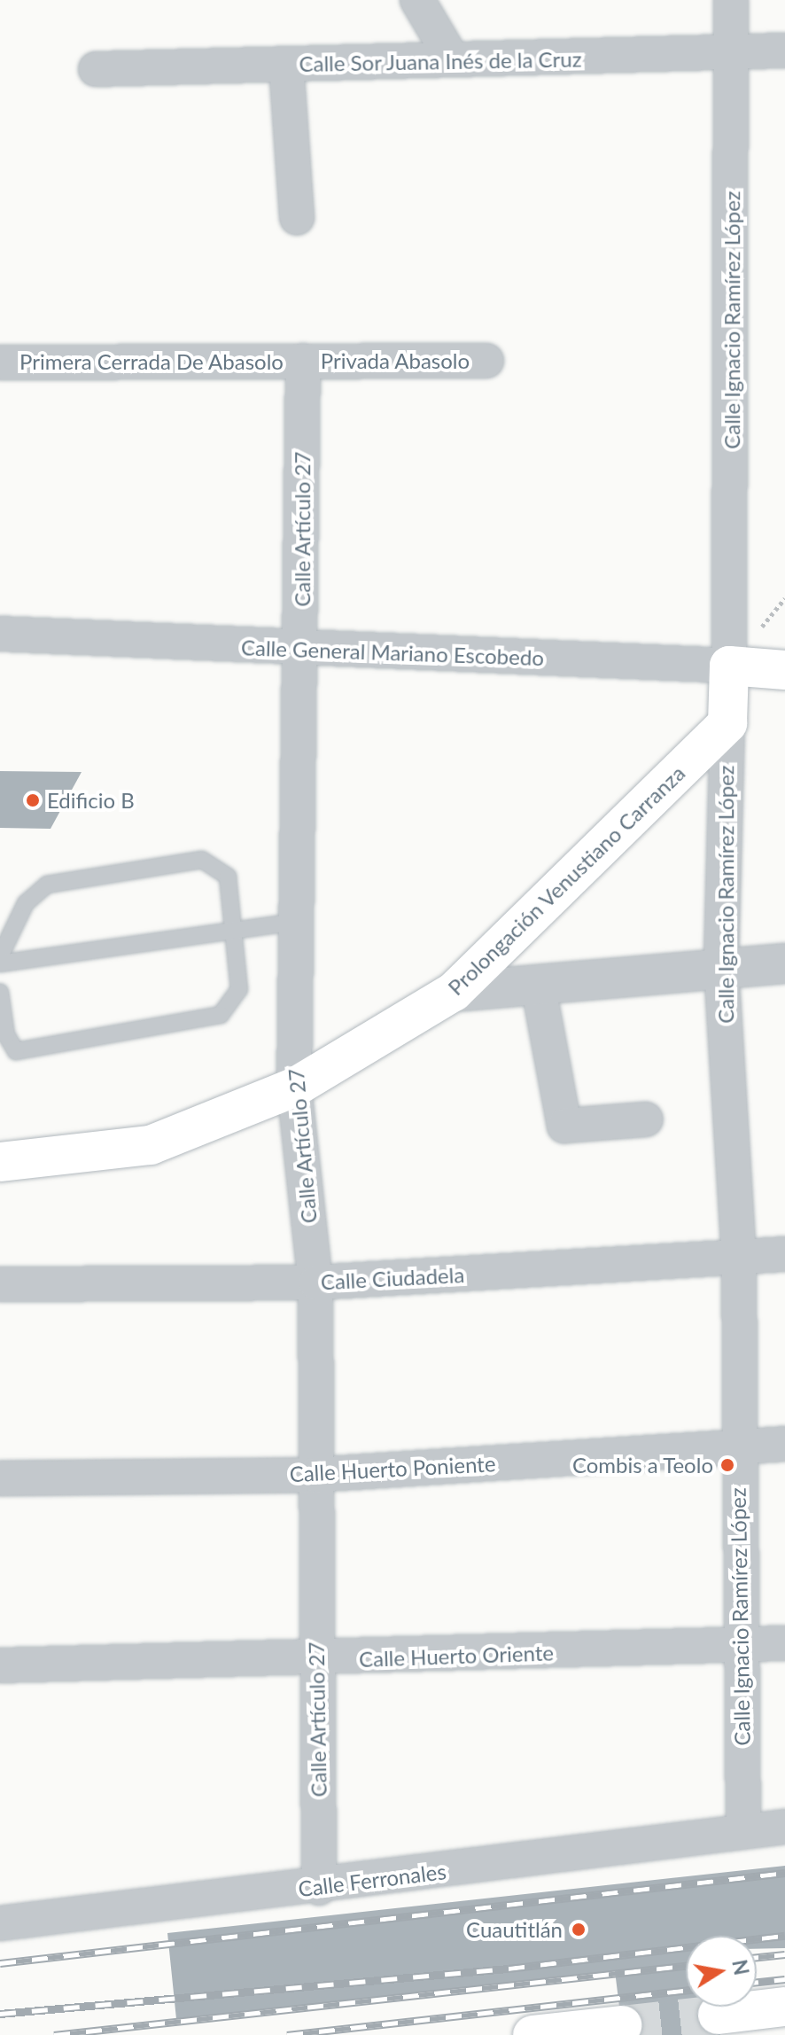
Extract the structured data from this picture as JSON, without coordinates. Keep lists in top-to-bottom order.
{
  "streets": {
    "main road": ["Calle Ignacio Ramírez López", "Calle General Mariano Escobedo", "Prolongación Venustiano Carranza"],
    "street": [
      "Calle Sor Juana Inés de la Cruz",
      "Privada Abasolo",
      "Primera Cerrada De Abasolo",
      "Calle Artículo 27",
      "Calle Ciudadela",
      "Calle Huerto Poniente",
      "Calle Huerto Oriente",
      "Calle Ferronales"
    ]
  },
  "crossings": [
    ["Calle Sor Juana Inés de la Cruz", "Calle Ignacio Ramírez López"],
    ["Calle Ignacio Ramírez López", "Calle General Mariano Escobedo"],
    ["Calle Ignacio Ramírez López", "Prolongación Venustiano Carranza"],
    ["Calle Ignacio Ramírez López", "Calle Ciudadela"],
    ["Calle Ignacio Ramírez López", "Calle Huerto Poniente"],
    ["Calle Ignacio Ramírez López", "Calle Huerto Oriente"],
    ["Calle Ignacio Ramírez López", "Calle Ferronales"],
    ["Privada Abasolo", "Primera Cerrada De Abasolo"],
    ["Privada Abasolo", "Calle Artículo 27"],
    ["Primera Cerrada De Abasolo", "Calle Artículo 27"],
    ["Calle Artículo 27", "Calle General Mariano Escobedo"],
    ["Calle Artículo 27", "Prolongación Venustiano Carranza"],
    ["Calle Artículo 27", "Calle Ciudadela"],
    ["Calle Artículo 27", "Calle Huerto Poniente"],
    ["Calle Artículo 27", "Calle Huerto Oriente"],
    ["Calle Artículo 27", "Calle Ferronales"]
  ],
  "places": ["Edificio B", "Combis a Teolo", "Cuautitlán"],
  "north": "right"
}
